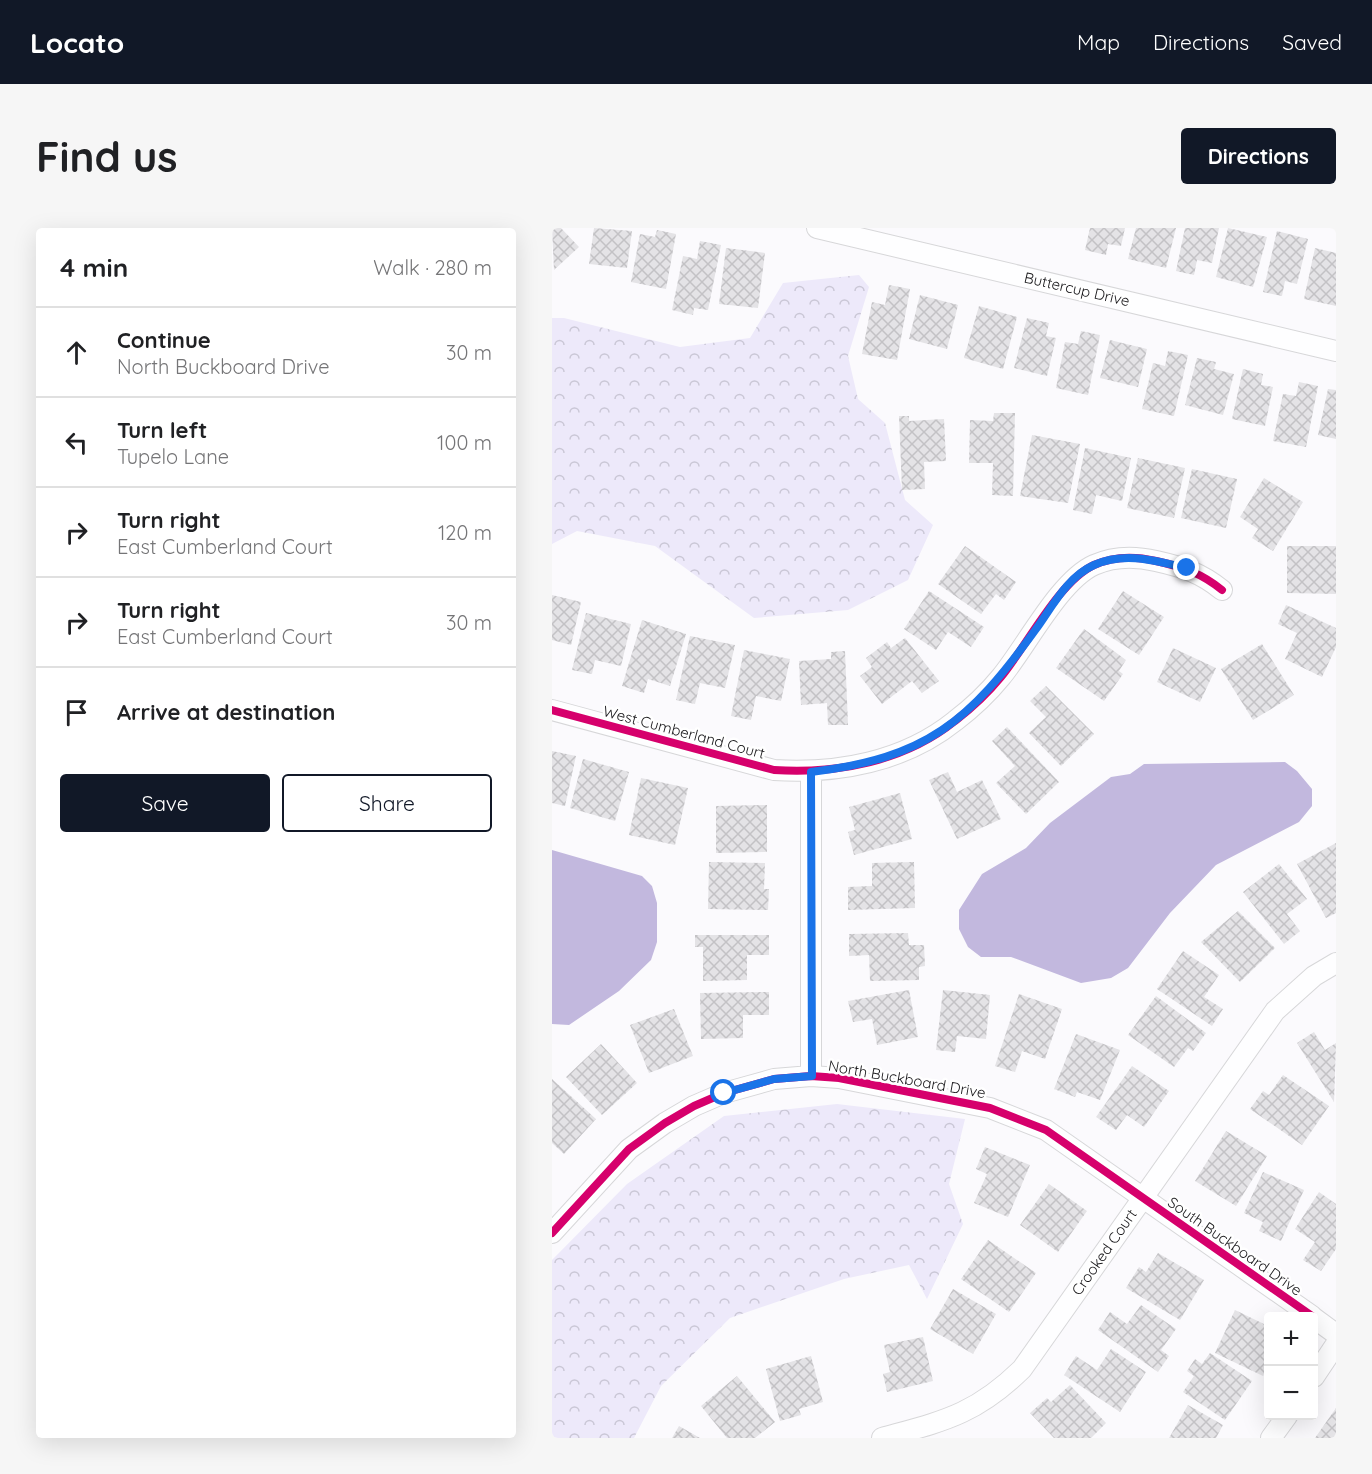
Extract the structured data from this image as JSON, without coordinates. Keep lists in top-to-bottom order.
{
  "streets": {
    "street": [
      "Buttercup Drive",
      "West Cumberland Court",
      "North Buckboard Drive",
      "South Buckboard Drive",
      "Crooked Court"
    ]
  },
  "crossings": [
    ["North Buckboard Drive", "South Buckboard Drive"],
    ["North Buckboard Drive", "Crooked Court"],
    ["South Buckboard Drive", "Crooked Court"]
  ],
  "page": {
    "header": "Locato",
    "nav": ["Map", "Directions", "Saved"],
    "buttons": [
      "Directions",
      ["Save", "Share"]
    ],
    "title": "Find us",
    "heading": ["4 min", "Walk · 280 m"],
    "list": [
      ["Continue", "North Buckboard Drive", "30 m"],
      ["Turn left", "Tupelo Lane", "100 m"],
      ["Turn right", "East Cumberland Court", "120 m"],
      ["Turn right", "East Cumberland Court", "30 m"],
      "Arrive at destination"
    ],
    "map_buttons": ["+", "−"]
  }
}
